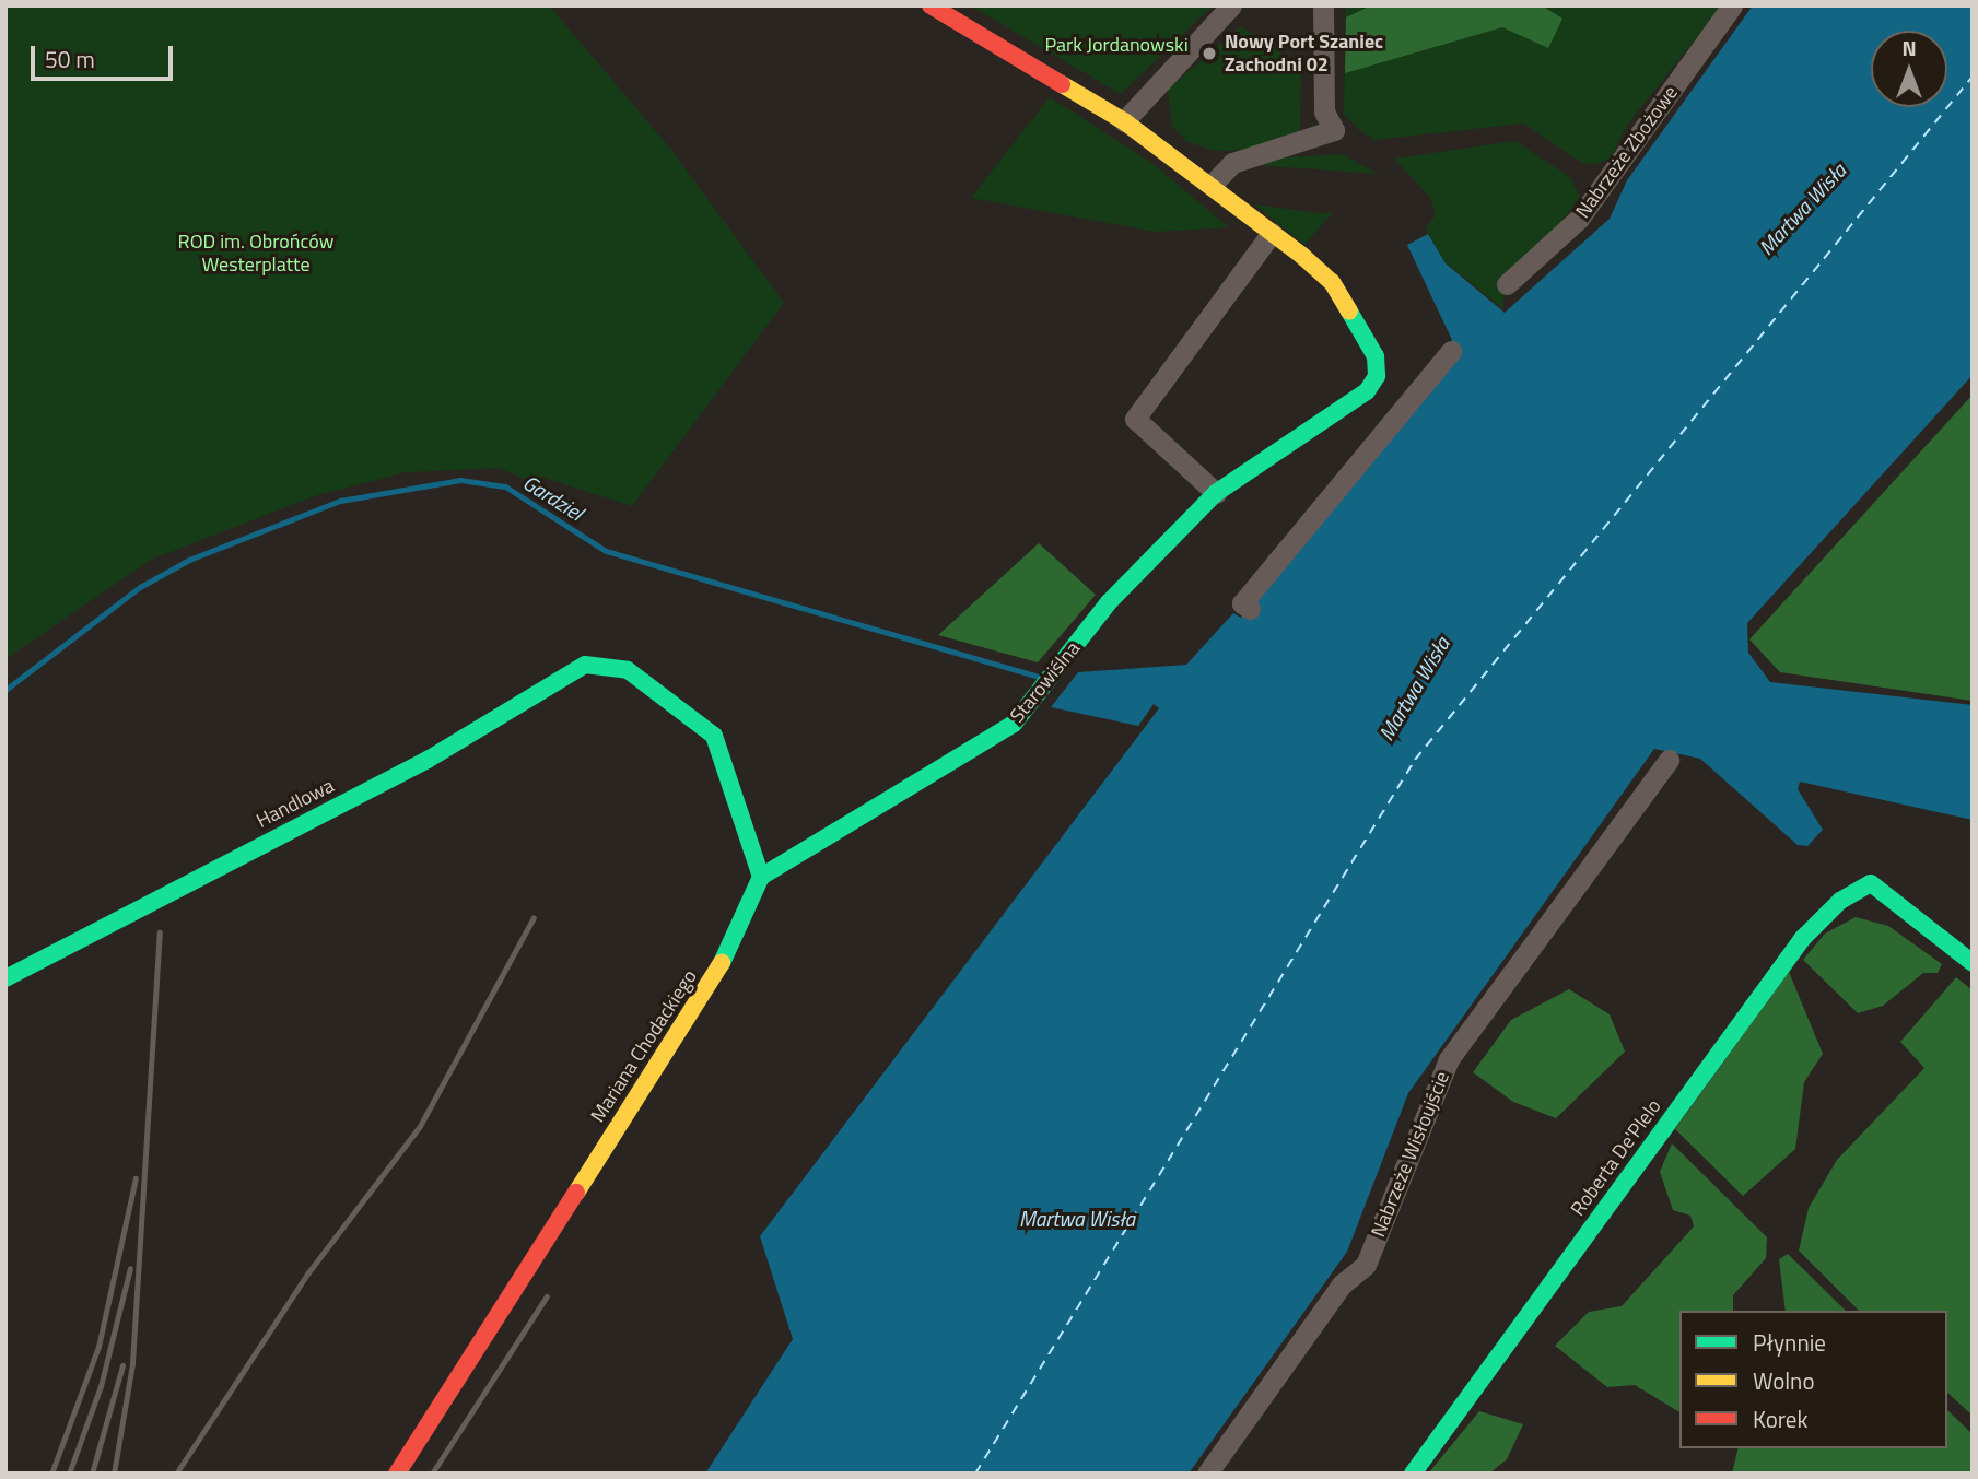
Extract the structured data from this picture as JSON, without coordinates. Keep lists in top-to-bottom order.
{
  "streets": {
    "street": [
      "Nabrzeże Zbożowe",
      "Starowiślna",
      "Handlowa",
      "Mariana Chodackiego",
      "Nabrzeże Wisłoujście",
      "Roberta De'Plelo"
    ]
  },
  "crossings": [
    ["Starowiślna", "Handlowa"],
    ["Starowiślna", "Mariana Chodackiego"],
    ["Handlowa", "Mariana Chodackiego"]
  ],
  "water": ["Martwa Wisła", "Gardziel"],
  "parks": ["Park Jordanowski", "ROD im. Obrońców Westerplatte"],
  "places": ["Nowy Port Szaniec Zachodni 02"],
  "legend": ["Płynnie", "Wolno", "Korek"],
  "scale_bar": "50 m",
  "north": "top"
}
